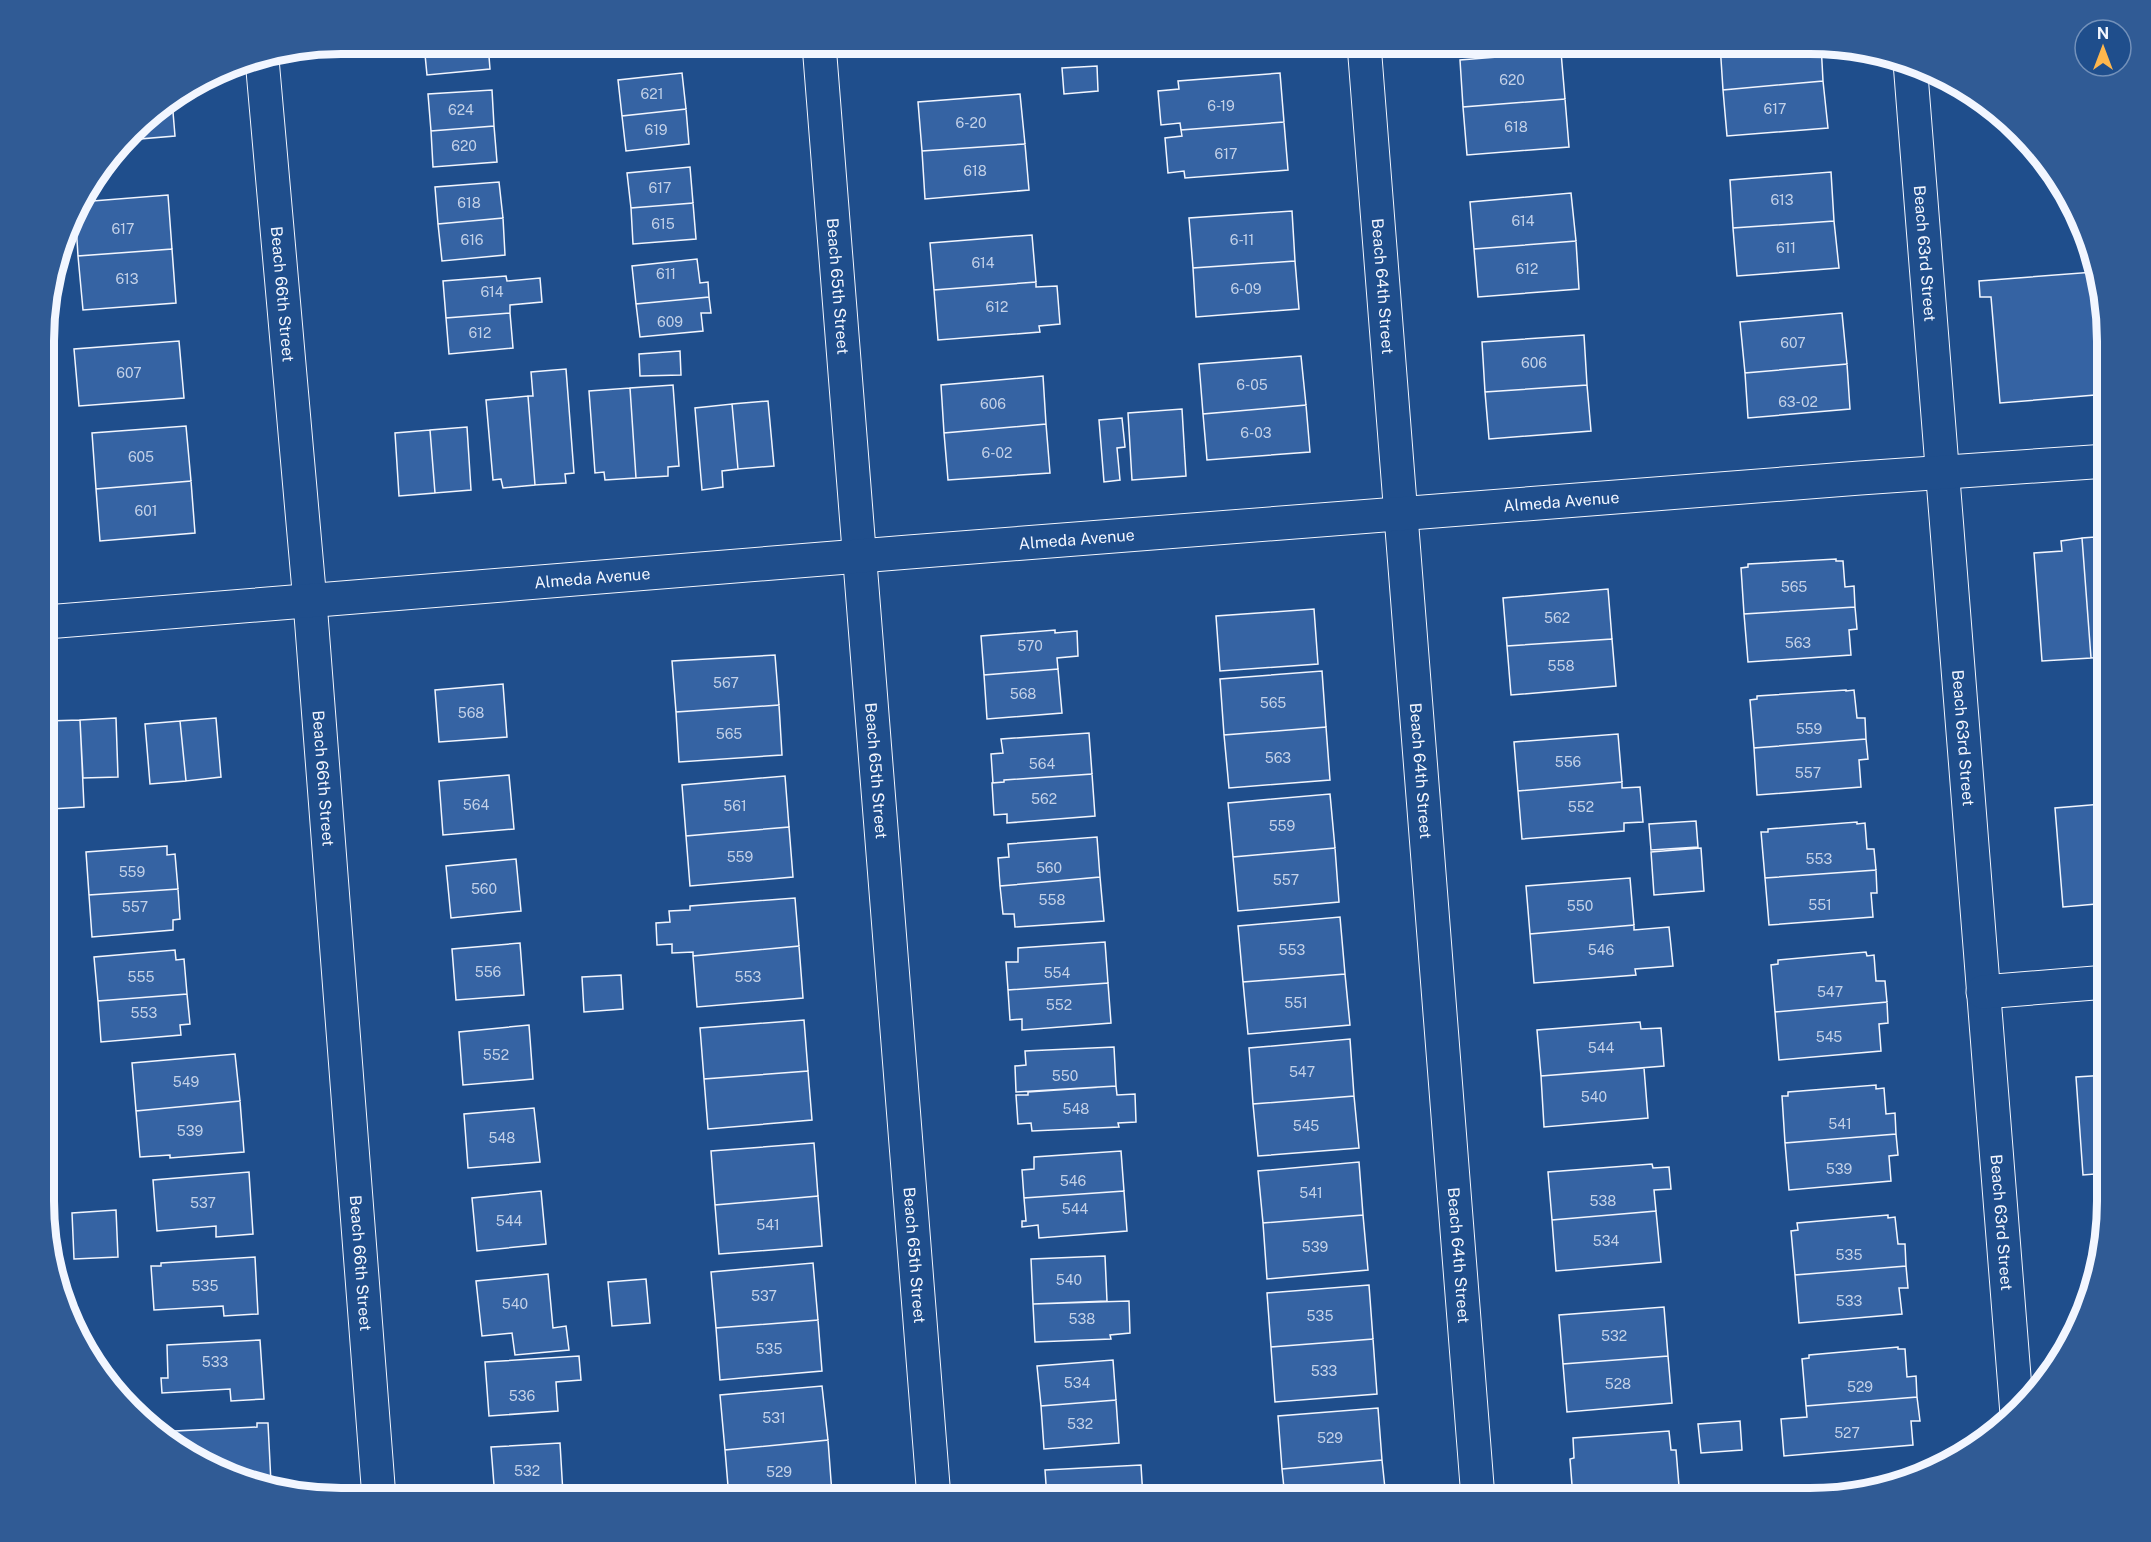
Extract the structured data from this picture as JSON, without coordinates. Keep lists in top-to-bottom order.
{
  "streets": {
    "street": [
      "Beach 63rd Street",
      "Beach 65th Street",
      "Beach 64th Street",
      "Beach 66th Street",
      "Almeda Avenue"
    ]
  },
  "crossings": [
    ["Beach 63rd Street", "Almeda Avenue"],
    ["Beach 65th Street", "Almeda Avenue"],
    ["Beach 64th Street", "Almeda Avenue"],
    ["Beach 66th Street", "Almeda Avenue"]
  ],
  "house_numbers": [
    "620",
    "621",
    "6-19",
    "617",
    "624",
    "6-20",
    "618",
    "619",
    "620",
    "617",
    "618",
    "617",
    "613",
    "618",
    "614",
    "615",
    "617",
    "616",
    "6-11",
    "611",
    "614",
    "612",
    "611",
    "613",
    "6-09",
    "614",
    "612",
    "609",
    "612",
    "607",
    "606",
    "607",
    "6-05",
    "63-02",
    "606",
    "6-03",
    "6-02",
    "605",
    "601",
    "565",
    "562",
    "563",
    "570",
    "558",
    "567",
    "568",
    "565",
    "568",
    "559",
    "565",
    "563",
    "556",
    "564",
    "557",
    "562",
    "564",
    "561",
    "552",
    "559",
    "559",
    "553",
    "560",
    "559",
    "557",
    "560",
    "558",
    "551",
    "550",
    "557",
    "553",
    "546",
    "556",
    "554",
    "555",
    "553",
    "547",
    "551",
    "552",
    "553",
    "545",
    "544",
    "552",
    "547",
    "550",
    "549",
    "540",
    "548",
    "541",
    "545",
    "539",
    "548",
    "539",
    "546",
    "541",
    "538",
    "537",
    "544",
    "544",
    "541",
    "534",
    "539",
    "535",
    "540",
    "535",
    "537",
    "533",
    "540",
    "535",
    "538",
    "532",
    "535",
    "533",
    "533",
    "534",
    "528",
    "529",
    "536",
    "531",
    "532",
    "527",
    "529",
    "532",
    "529"
  ],
  "north": "top"
}
